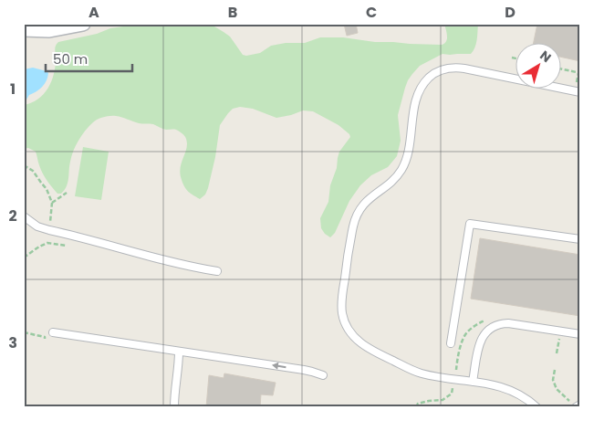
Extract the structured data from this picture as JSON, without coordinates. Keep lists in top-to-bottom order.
{
  "scale_bar": "50 m",
  "north": "top right",
  "grid": {
    "columns": [
      "A",
      "B",
      "C",
      "D"
    ],
    "rows": ["1", "2", "3"]
  }
}
